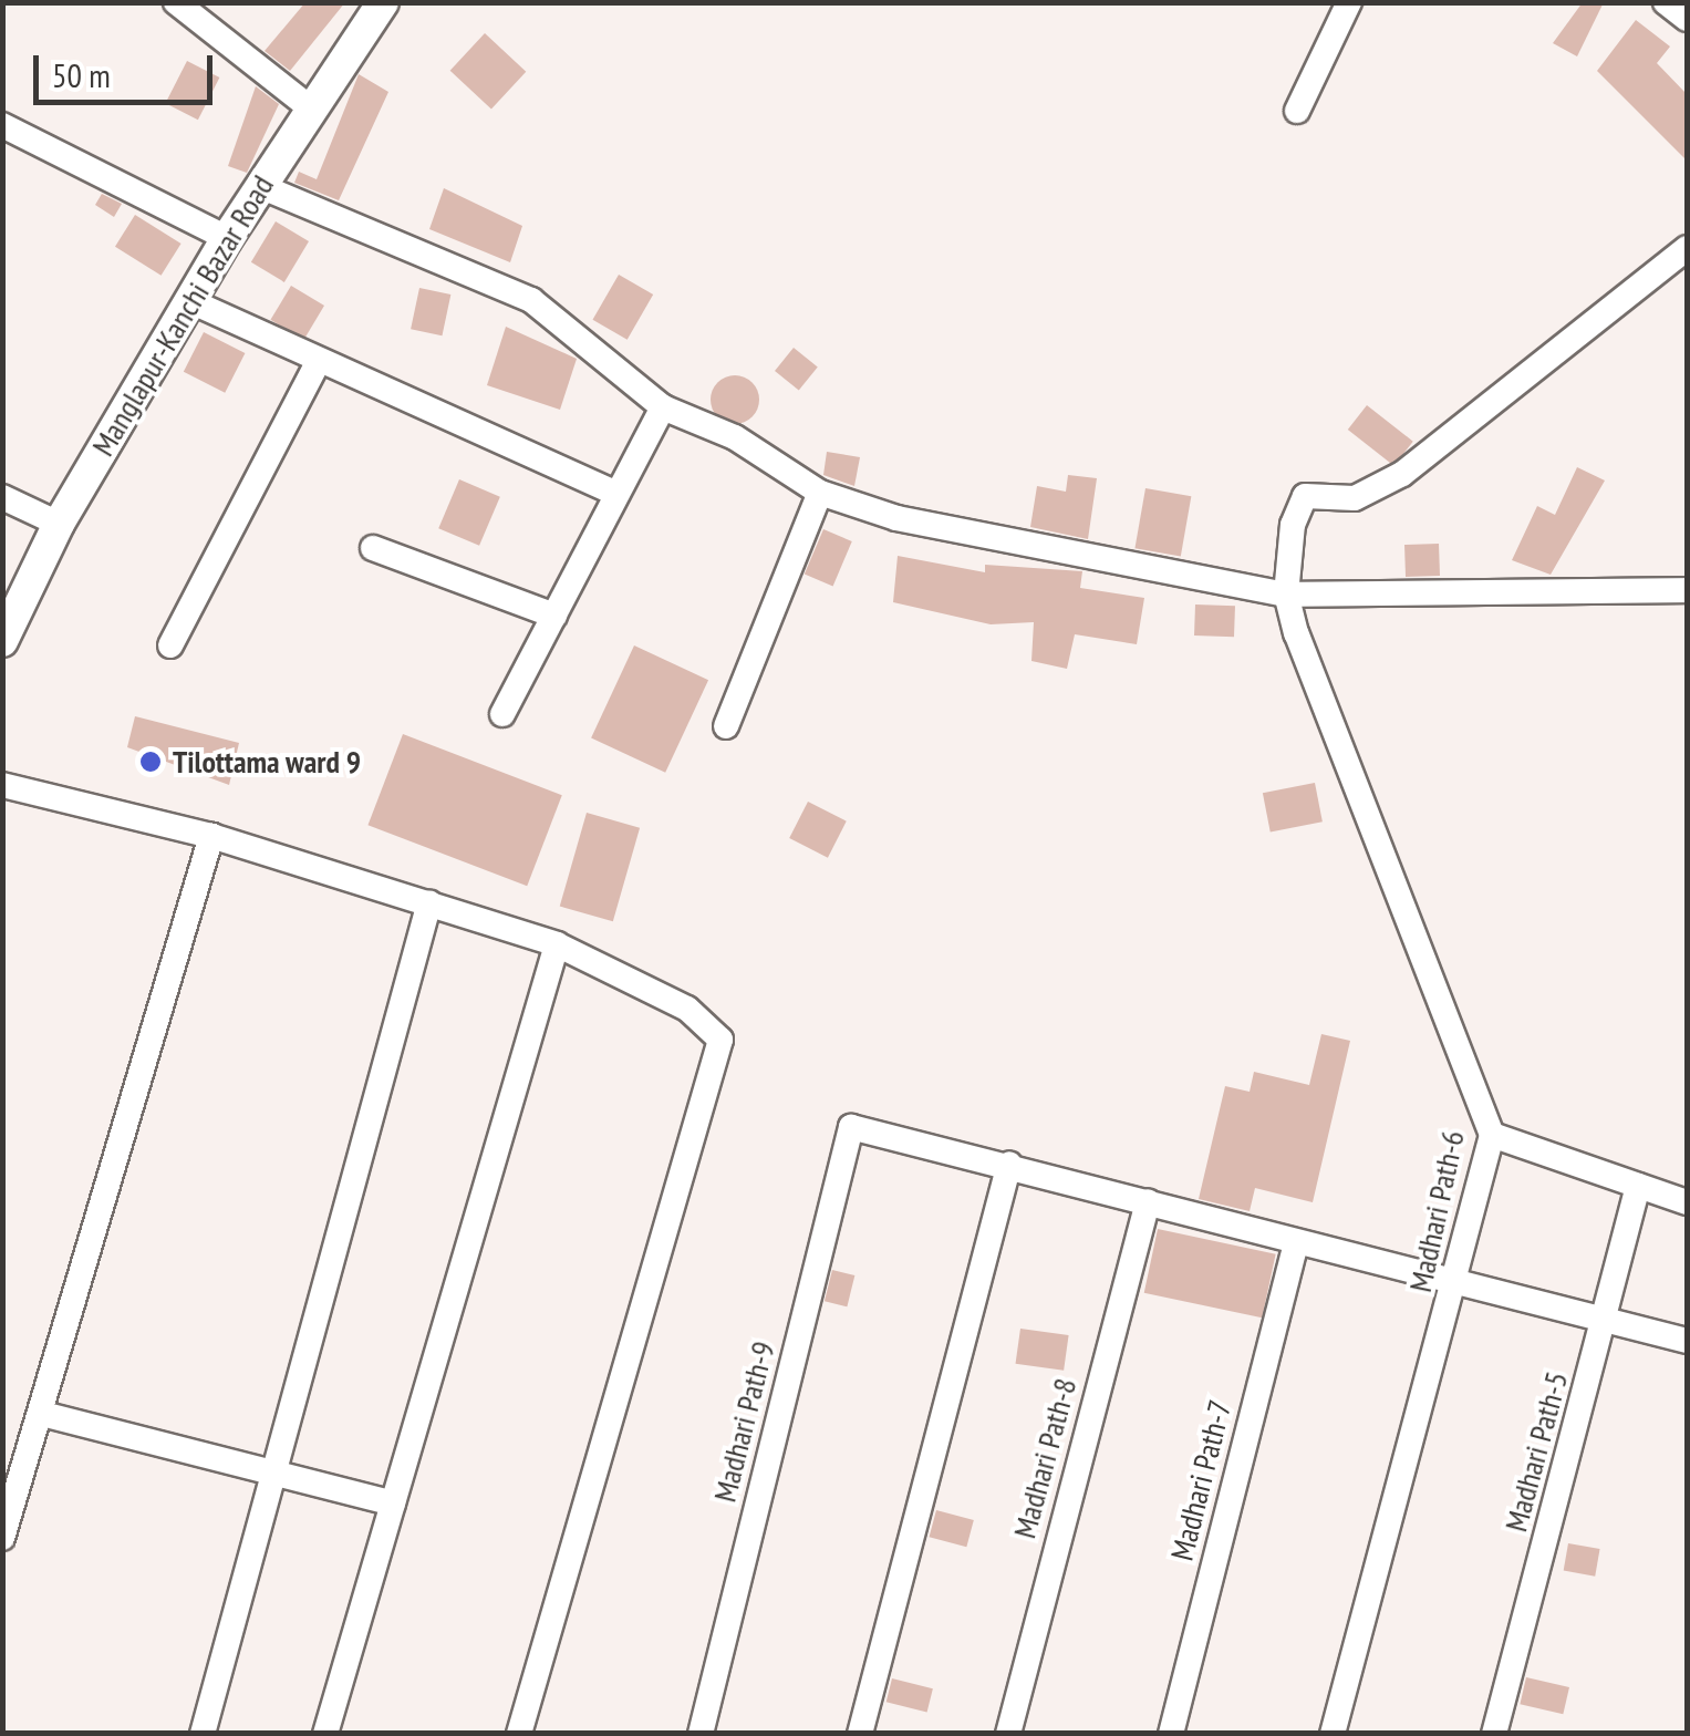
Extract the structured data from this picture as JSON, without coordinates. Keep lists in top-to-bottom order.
{
  "streets": {
    "street": [
      "Manglapur-Kanchi Bazar Road",
      "Madhari Path-6",
      "Madhari Path-9",
      "Madhari Path-5",
      "Madhari Path-8",
      "Madhari Path-7"
    ]
  },
  "places": ["Tilottama ward 9"],
  "scale_bar": "50 m"
}
